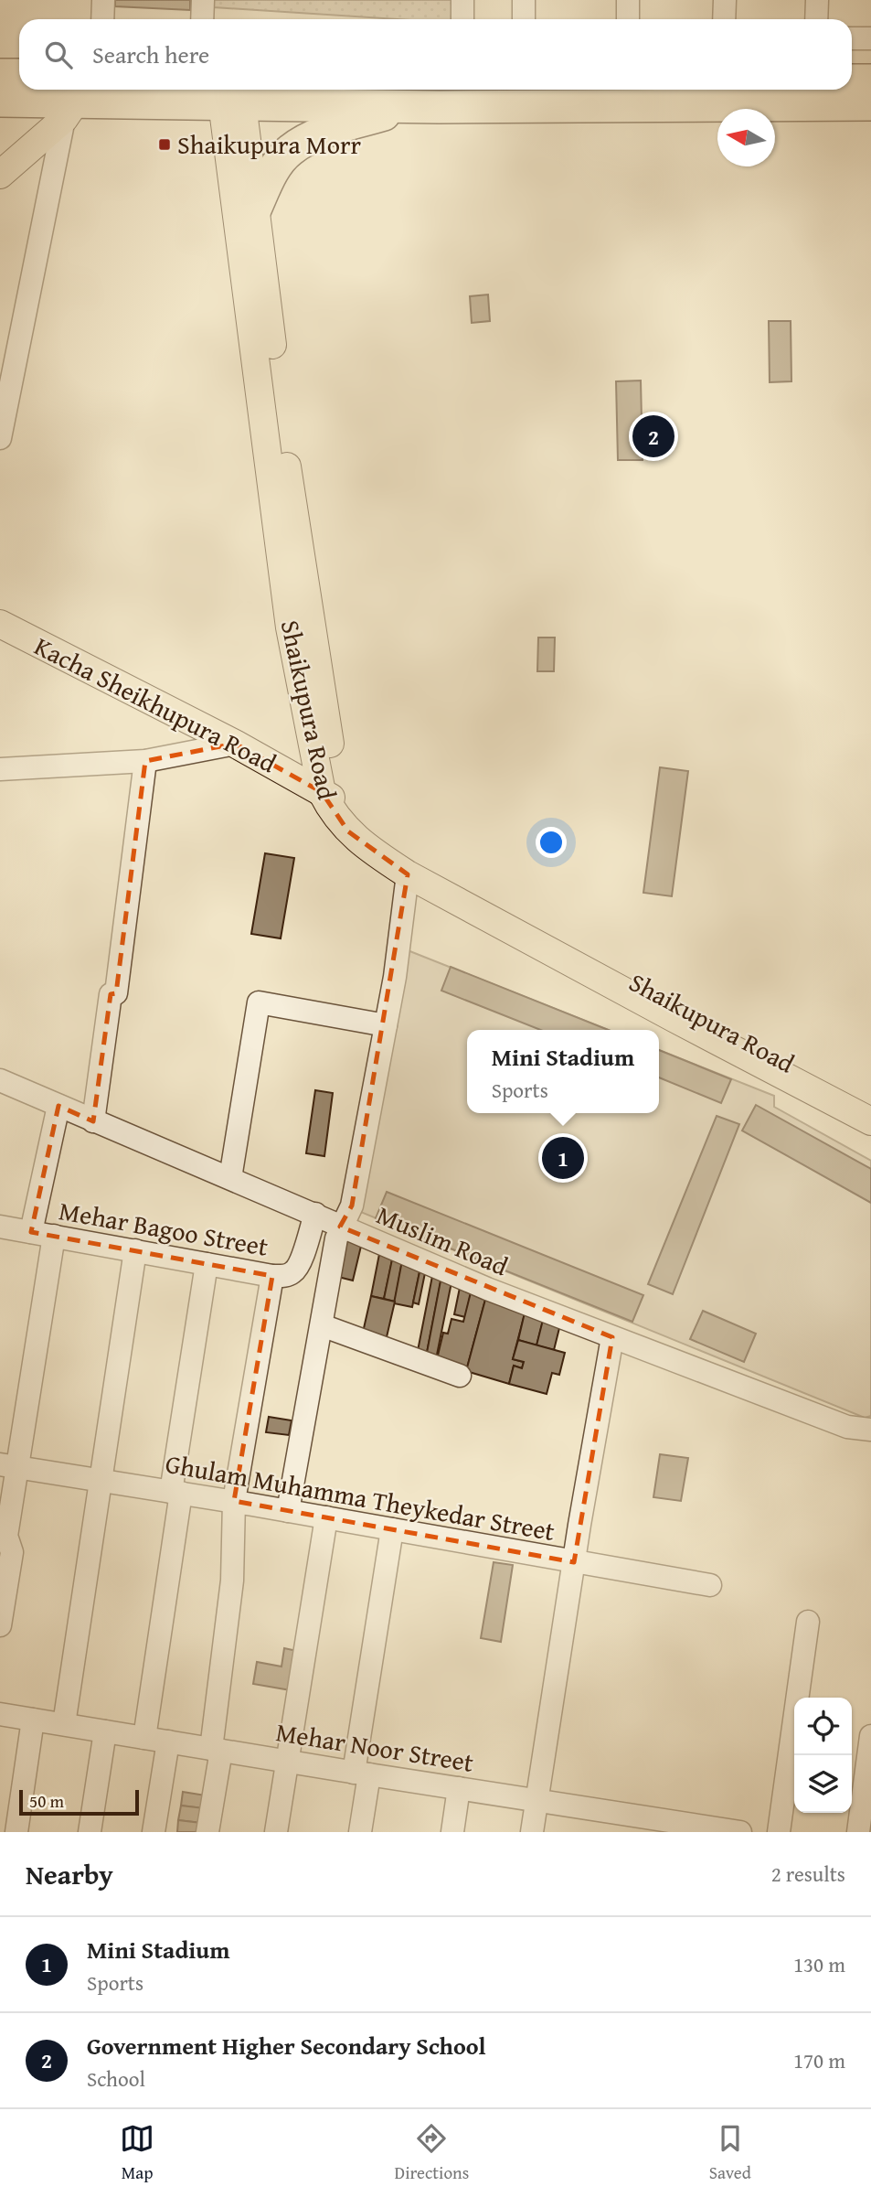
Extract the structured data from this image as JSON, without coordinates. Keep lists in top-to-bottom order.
{
  "streets": {
    "main road": ["Kacha Sheikhupura Road", "Shaikupura Road"],
    "street": [
      "Mehar Bagoo Street",
      "Muslim Road",
      "Ghulam Muhamma Theykedar Street",
      "Mehar Noor Street"
    ]
  },
  "crossings": [
    ["Kacha Sheikhupura Road", "Shaikupura Road"],
    ["Mehar Bagoo Street", "Muslim Road"]
  ],
  "places": {
    "transit": ["Shaikupura Morr"]
  },
  "scale_bar": "50 m",
  "north": "left",
  "page": {
    "search": "Search here",
    "pins": ["2", "1"],
    "popup": ["Mini Stadium", "Sports"],
    "scale": "50 m",
    "heading": ["Nearby", "2 results"],
    "list": [
      {
        "mark": "1",
        "name": "Mini Stadium",
        "note": "Sports",
        "value": "130 m"
      },
      {
        "mark": "2",
        "name": "Government Higher Secondary School",
        "note": "School",
        "value": "170 m"
      }
    ],
    "nav": ["Map", "Directions", "Saved"]
  }
}
